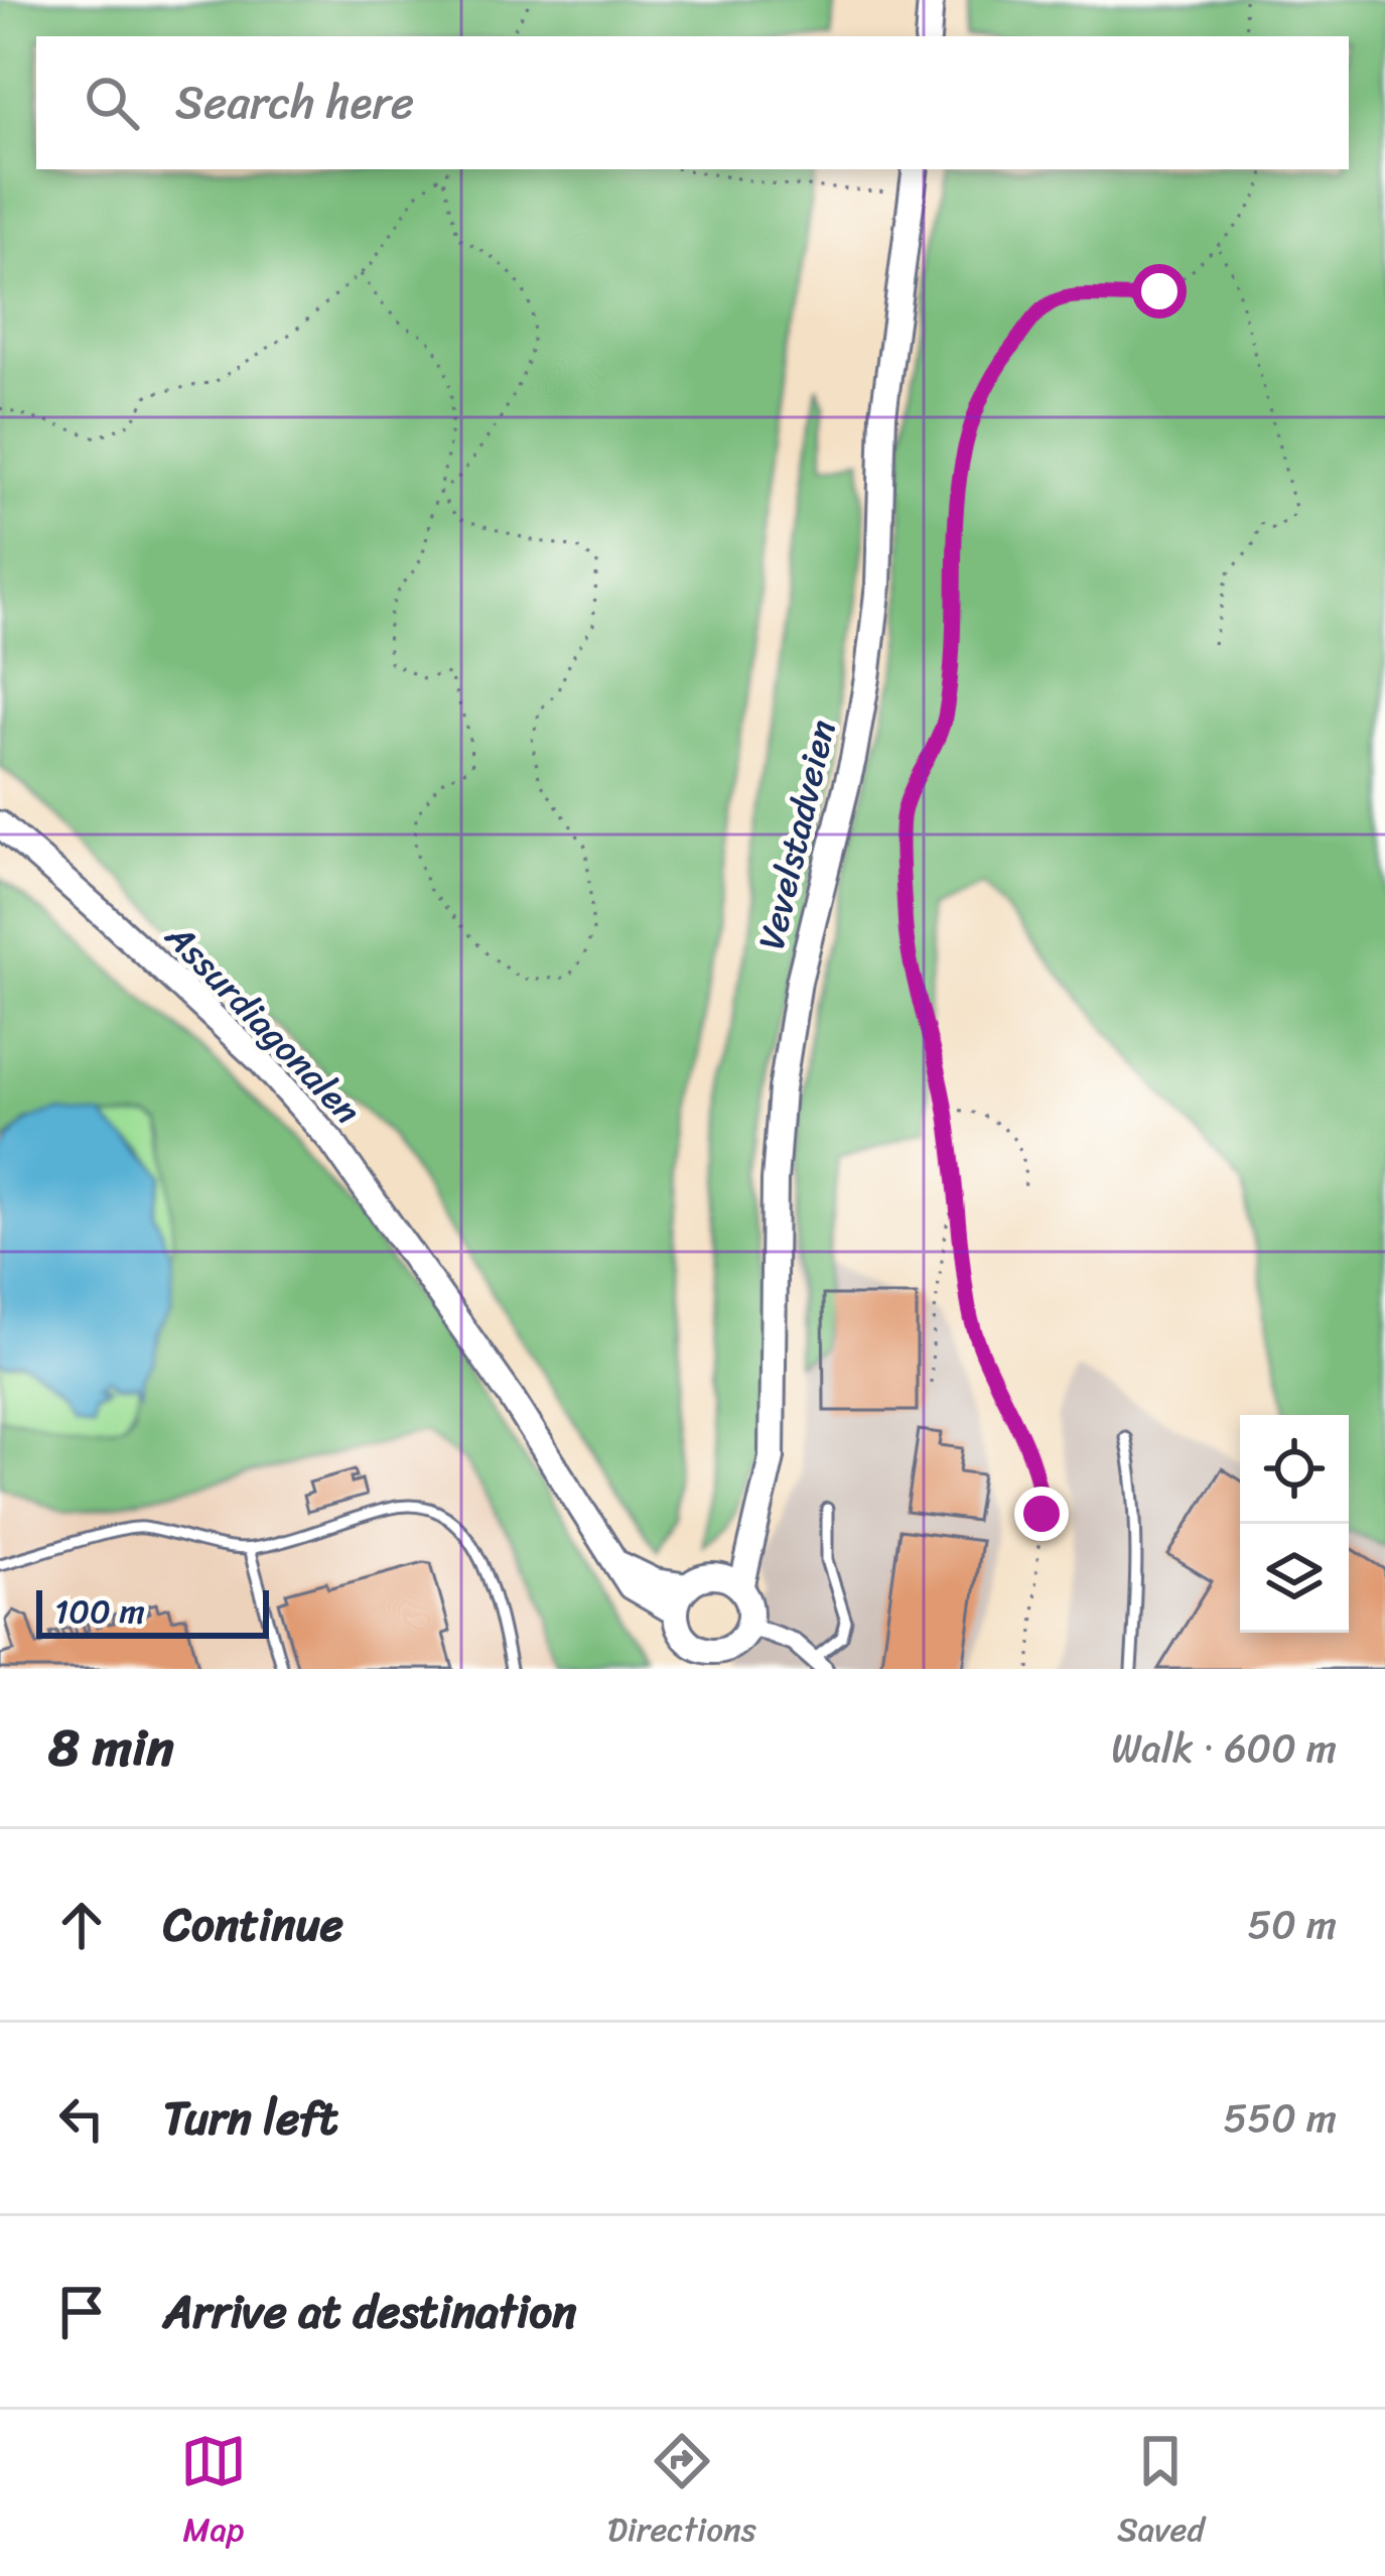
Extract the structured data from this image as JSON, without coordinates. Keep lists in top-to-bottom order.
{
  "streets": {
    "main road": ["Vevelstadveien", "Assurdiagonalen"]
  },
  "scale_bar": "100 m",
  "page": {
    "search": "Search here",
    "scale": "100 m",
    "heading": ["8 min", "Walk · 600 m"],
    "list": [
      ["Continue", "50 m"],
      ["Turn left", "550 m"],
      "Arrive at destination"
    ],
    "nav": ["Map", "Directions", "Saved"]
  }
}
